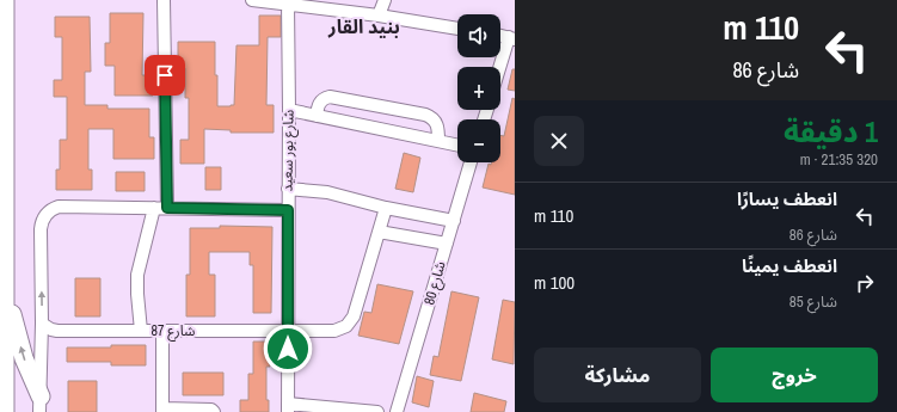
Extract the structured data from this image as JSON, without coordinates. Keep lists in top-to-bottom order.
{
  "streets": {
    "street": ["شارع بور سعيد", "شارع 80", "شارع 87"]
  },
  "crossings": [
    ["شارع بور سعيد", "شارع 87"]
  ],
  "districts": ["بنيد القار"],
  "page": {
    "turn": ["110 m", "شارع 86"],
    "map_buttons": ["+", "−"],
    "heading": ["1 دقيقة", "320 m · 21:35"],
    "list": [
      {
        "name": "انعطف يسارًا",
        "note": "شارع 86",
        "value": "110 m"
      },
      {
        "name": "انعطف يمينًا",
        "note": "شارع 85",
        "value": "100 m"
      }
    ],
    "buttons": ["خروج", "مشاركة"]
  }
}
